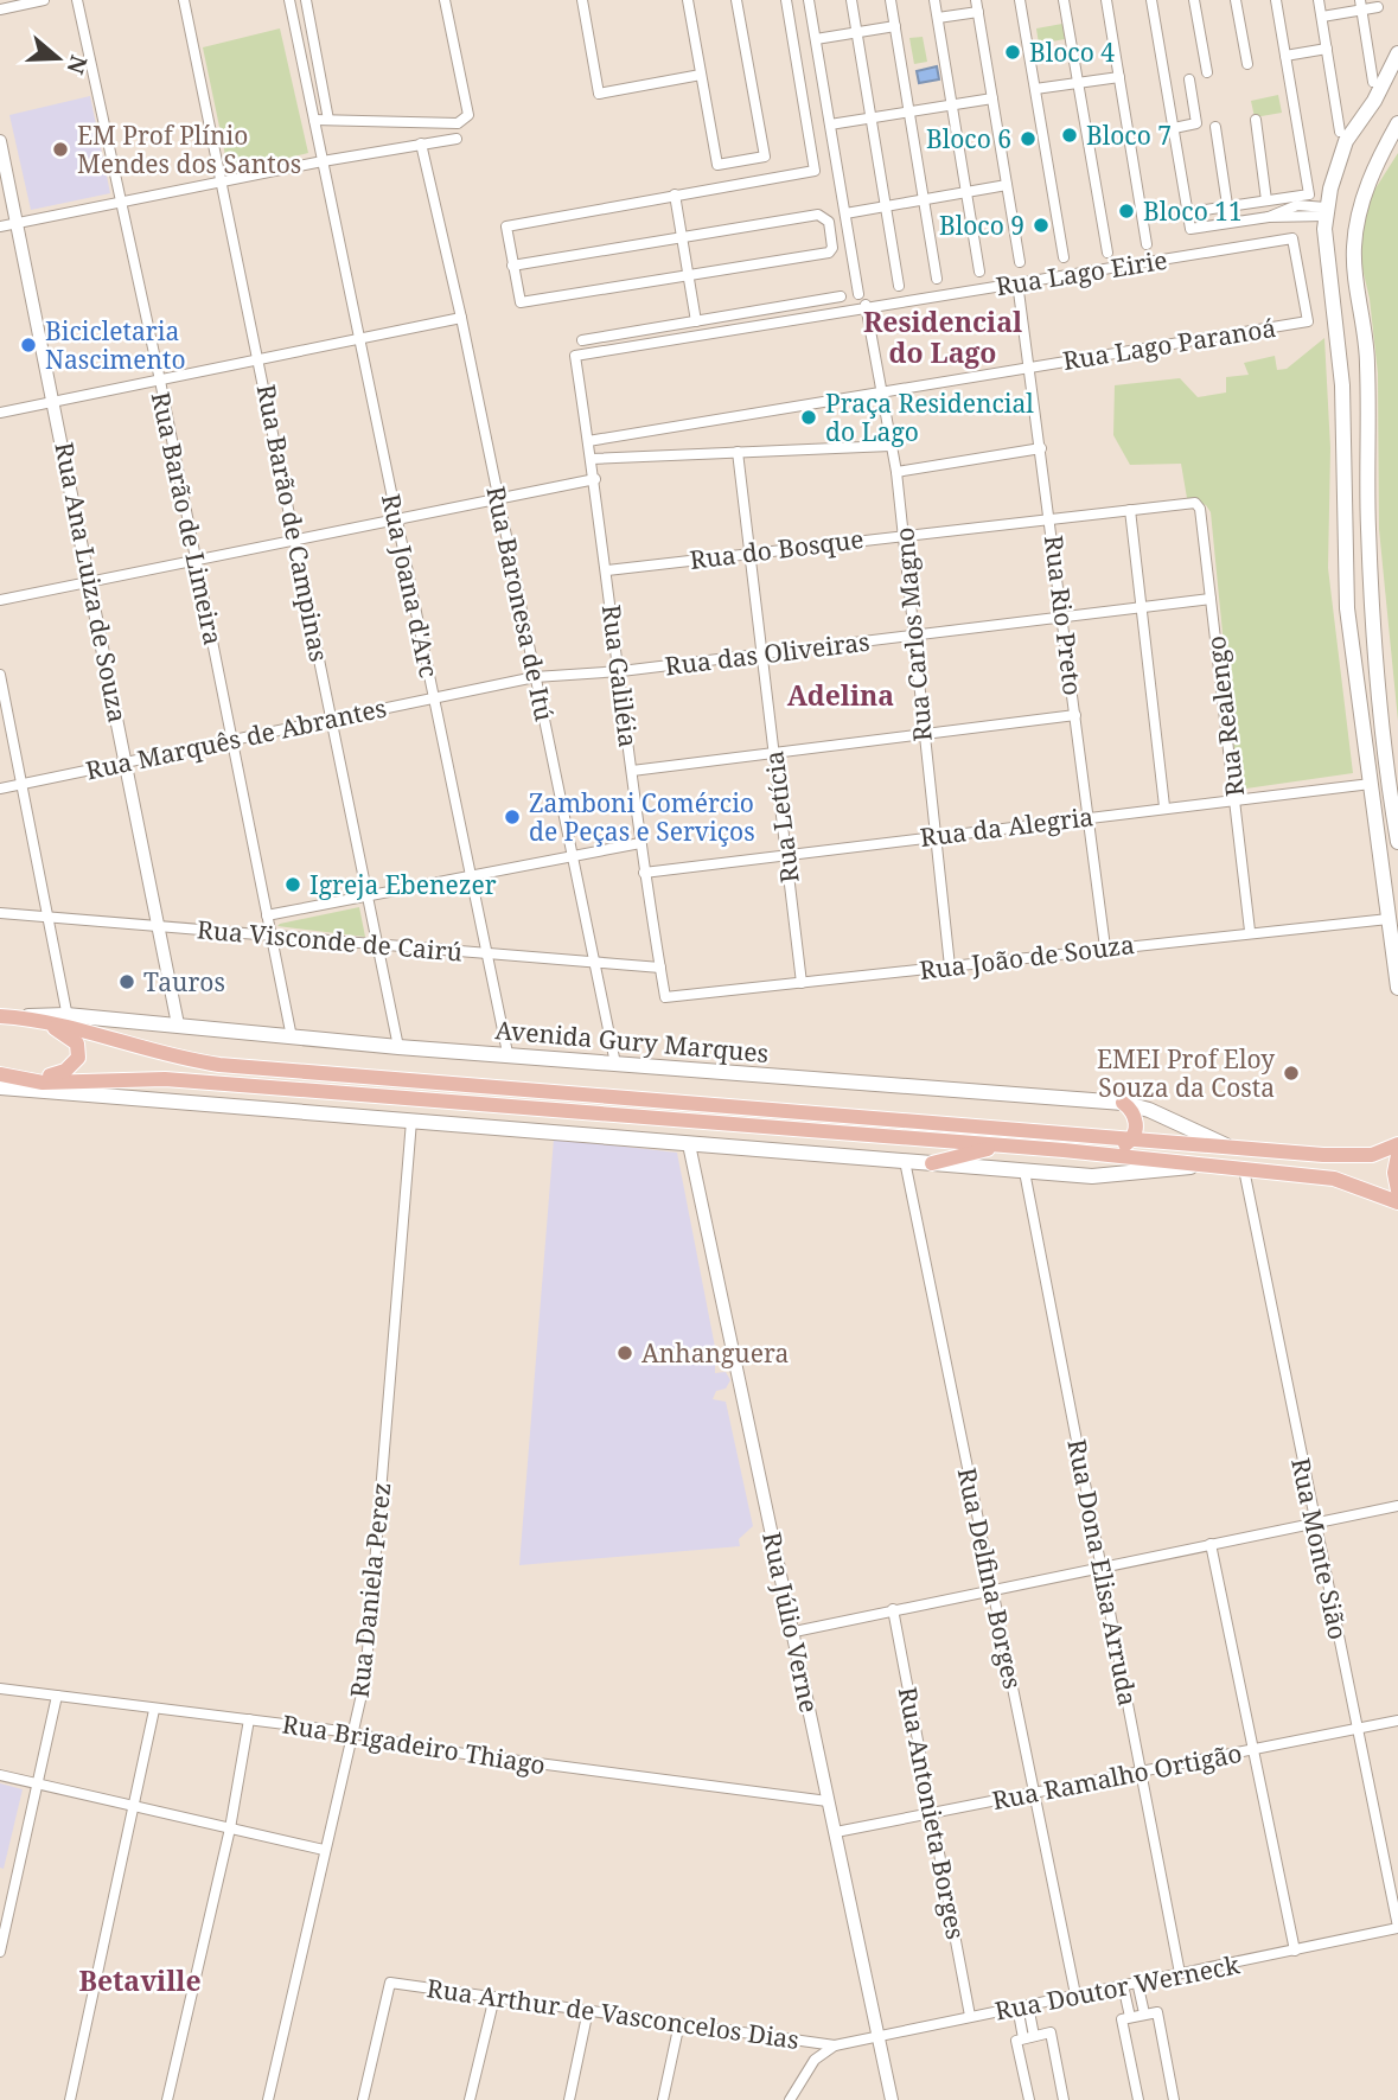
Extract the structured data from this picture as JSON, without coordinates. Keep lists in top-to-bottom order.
{
  "streets": {
    "main road": ["Avenida Gury Marques"],
    "street": [
      "Rua Lago Eirie",
      "Rua Lago Paranoá",
      "Rua Barão de Limeira",
      "Rua Barão de Campinas",
      "Rua do Bosque",
      "Rua Ana Luiza de Souza",
      "Rua Joana d'Arc",
      "Rua Baronesa de Itú",
      "Rua Rio Preto",
      "Rua Carlos Magno",
      "Rua das Oliveiras",
      "Rua Galiléia",
      "Rua Realengo",
      "Rua Marquês de Abrantes",
      "Rua Letícia",
      "Rua da Alegria",
      "Rua Visconde de Cairú",
      "Rua João de Souza",
      "Rua Monte Sião",
      "Rua Dona Elisa Arruda",
      "Rua Delfina Borges",
      "Rua Daniela Perez",
      "Rua Júlio Verne",
      "Rua Brigadeiro Thiago",
      "Rua Ramalho Ortigão",
      "Rua Antonieta Borges",
      "Rua Doutor Werneck",
      "Rua Arthur de Vasconcelos Dias"
    ]
  },
  "crossings": [
    ["Rua Lago Eirie", "Rua Lago Paranoá"],
    ["Rua Lago Eirie", "Rua Rio Preto"],
    ["Rua Lago Eirie", "Rua Carlos Magno"],
    ["Rua Lago Eirie", "Rua Galiléia"],
    ["Rua Lago Paranoá", "Rua Rio Preto"],
    ["Rua Lago Paranoá", "Rua Carlos Magno"],
    ["Rua Lago Paranoá", "Rua Galiléia"],
    ["Rua Barão de Limeira", "Rua Marquês de Abrantes"],
    ["Rua Barão de Limeira", "Rua Visconde de Cairú"],
    ["Rua Barão de Limeira", "Avenida Gury Marques"],
    ["Rua Barão de Campinas", "Rua Marquês de Abrantes"],
    ["Rua Barão de Campinas", "Rua Visconde de Cairú"],
    ["Rua Barão de Campinas", "Avenida Gury Marques"],
    ["Rua do Bosque", "Rua Rio Preto"],
    ["Rua do Bosque", "Rua Carlos Magno"],
    ["Rua do Bosque", "Rua Galiléia"],
    ["Rua do Bosque", "Rua Realengo"],
    ["Rua do Bosque", "Rua Letícia"],
    ["Rua Ana Luiza de Souza", "Rua Marquês de Abrantes"],
    ["Rua Ana Luiza de Souza", "Rua Visconde de Cairú"],
    ["Rua Ana Luiza de Souza", "Avenida Gury Marques"],
    ["Rua Joana d'Arc", "Rua Marquês de Abrantes"],
    ["Rua Joana d'Arc", "Rua Visconde de Cairú"],
    ["Rua Joana d'Arc", "Avenida Gury Marques"],
    ["Rua Baronesa de Itú", "Rua Marquês de Abrantes"],
    ["Rua Baronesa de Itú", "Rua Visconde de Cairú"],
    ["Rua Baronesa de Itú", "Avenida Gury Marques"],
    ["Rua Rio Preto", "Rua das Oliveiras"],
    ["Rua Rio Preto", "Rua da Alegria"],
    ["Rua Rio Preto", "Rua João de Souza"],
    ["Rua Carlos Magno", "Rua das Oliveiras"],
    ["Rua Carlos Magno", "Rua da Alegria"],
    ["Rua Carlos Magno", "Rua João de Souza"],
    ["Rua das Oliveiras", "Rua Galiléia"],
    ["Rua das Oliveiras", "Rua Realengo"],
    ["Rua das Oliveiras", "Rua Marquês de Abrantes"],
    ["Rua das Oliveiras", "Rua Letícia"],
    ["Rua Galiléia", "Rua Marquês de Abrantes"],
    ["Rua Galiléia", "Rua da Alegria"],
    ["Rua Galiléia", "Rua Visconde de Cairú"],
    ["Rua Galiléia", "Rua João de Souza"],
    ["Rua Realengo", "Rua da Alegria"],
    ["Rua Realengo", "Rua João de Souza"],
    ["Rua Letícia", "Rua da Alegria"],
    ["Rua Letícia", "Rua João de Souza"],
    ["Rua Monte Sião", "Rua Ramalho Ortigão"],
    ["Rua Monte Sião", "Rua Doutor Werneck"],
    ["Rua Dona Elisa Arruda", "Rua Ramalho Ortigão"],
    ["Rua Dona Elisa Arruda", "Rua Doutor Werneck"],
    ["Rua Delfina Borges", "Rua Ramalho Ortigão"],
    ["Rua Delfina Borges", "Rua Doutor Werneck"],
    ["Rua Daniela Perez", "Rua Brigadeiro Thiago"],
    ["Rua Júlio Verne", "Rua Brigadeiro Thiago"],
    ["Rua Júlio Verne", "Rua Ramalho Ortigão"],
    ["Rua Júlio Verne", "Rua Doutor Werneck"],
    ["Rua Ramalho Ortigão", "Rua Antonieta Borges"],
    ["Rua Antonieta Borges", "Rua Doutor Werneck"],
    ["Rua Doutor Werneck", "Rua Arthur de Vasconcelos Dias"]
  ],
  "districts": ["Residencial do Lago", "Adelina", "Betaville"],
  "places": [
    "Bloco 4",
    "Bloco 7",
    "Bloco 6",
    "EM Prof Plínio Mendes dos Santos",
    "Bloco 11",
    "Bloco 9",
    "Bicicletaria Nascimento",
    "Praça Residencial do Lago",
    "Zamboni Comércio de Peças e Serviços",
    "Igreja Ebenezer",
    "Tauros",
    "EMEI Prof Eloy Souza da Costa",
    "Anhanguera"
  ],
  "north": "right"
}
